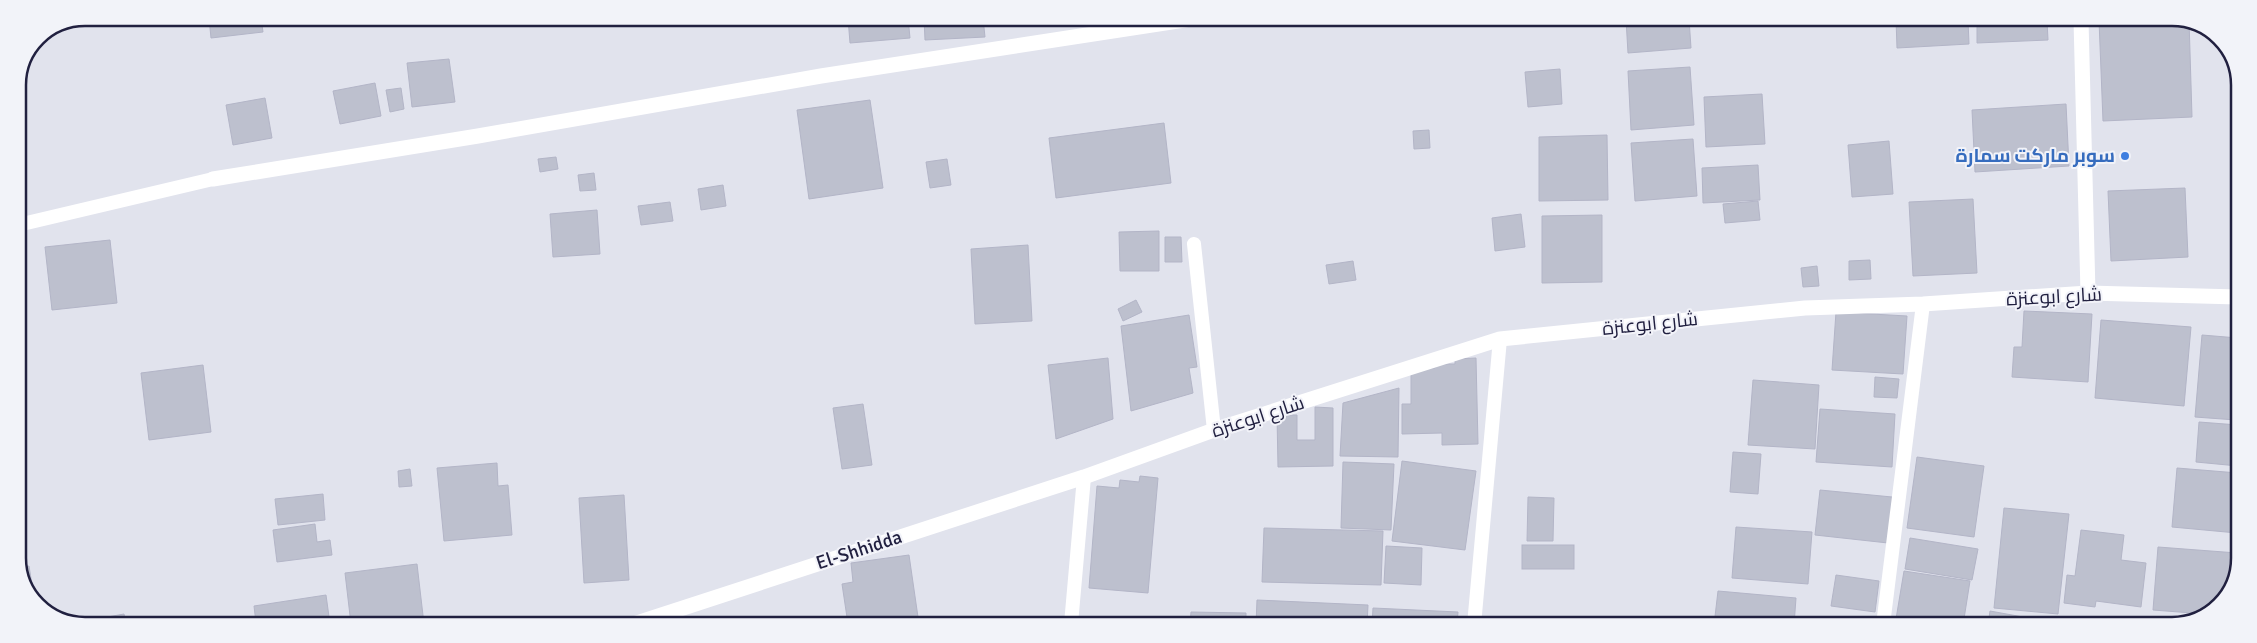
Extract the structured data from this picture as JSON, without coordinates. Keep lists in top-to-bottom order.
{
  "streets": {
    "street": ["شارع ابوعنزة", "El-Shhidda"]
  },
  "crossings": [
    ["شارع ابوعنزة", "El-Shhidda"]
  ],
  "places": ["سوبر ماركت سمارة"]
}
